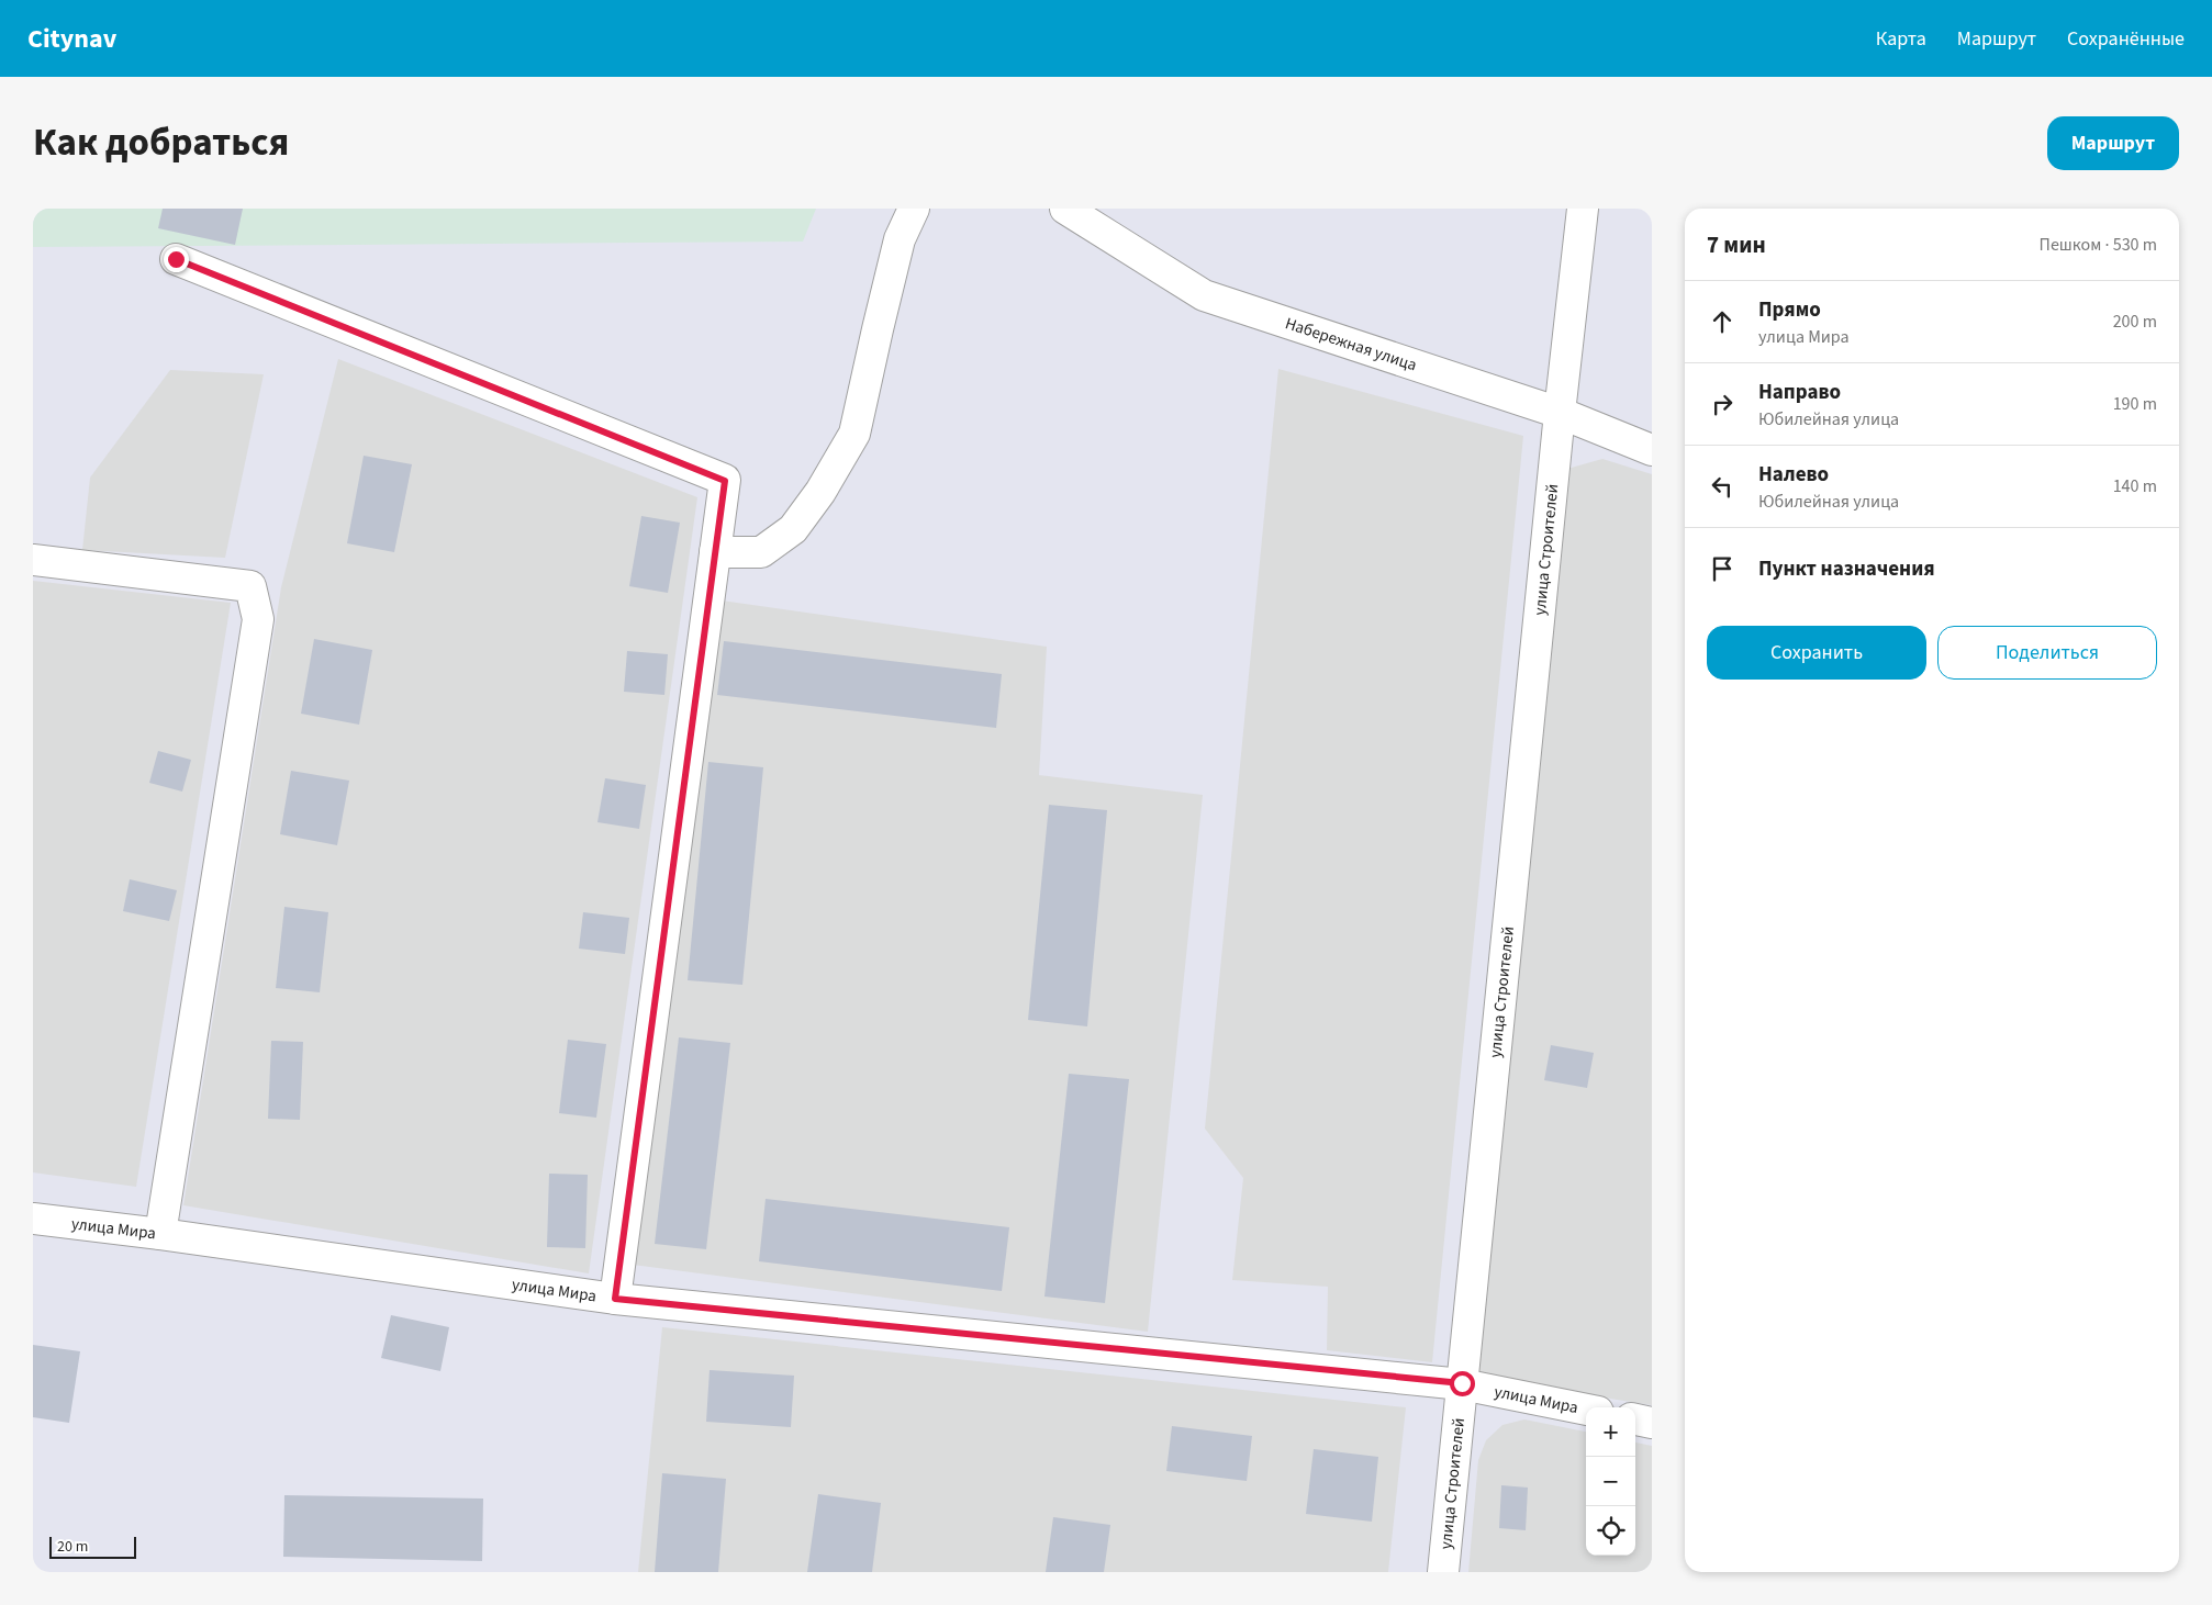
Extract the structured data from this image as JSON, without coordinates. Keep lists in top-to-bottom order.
{
  "streets": {
    "street": ["Набережная улица", "улица Строителей", "улица Мира"]
  },
  "crossings": [
    ["Набережная улица", "улица Строителей"],
    ["улица Строителей", "улица Мира"]
  ],
  "scale_bar": "20 m",
  "page": {
    "header": "Citynav",
    "nav": ["Карта", "Маршрут", "Сохранённые"],
    "title": "Как добраться",
    "buttons": [
      "Маршрут",
      ["Сохранить", "Поделиться"]
    ],
    "heading": ["7 мин", "Пешком · 530 m"],
    "list": [
      ["Прямо", "улица Мира", "200 m"],
      ["Направо", "Юбилейная улица", "190 m"],
      ["Налево", "Юбилейная улица", "140 m"],
      "Пункт назначения"
    ],
    "map_buttons": ["+", "−"],
    "scale": "20 m"
  }
}
